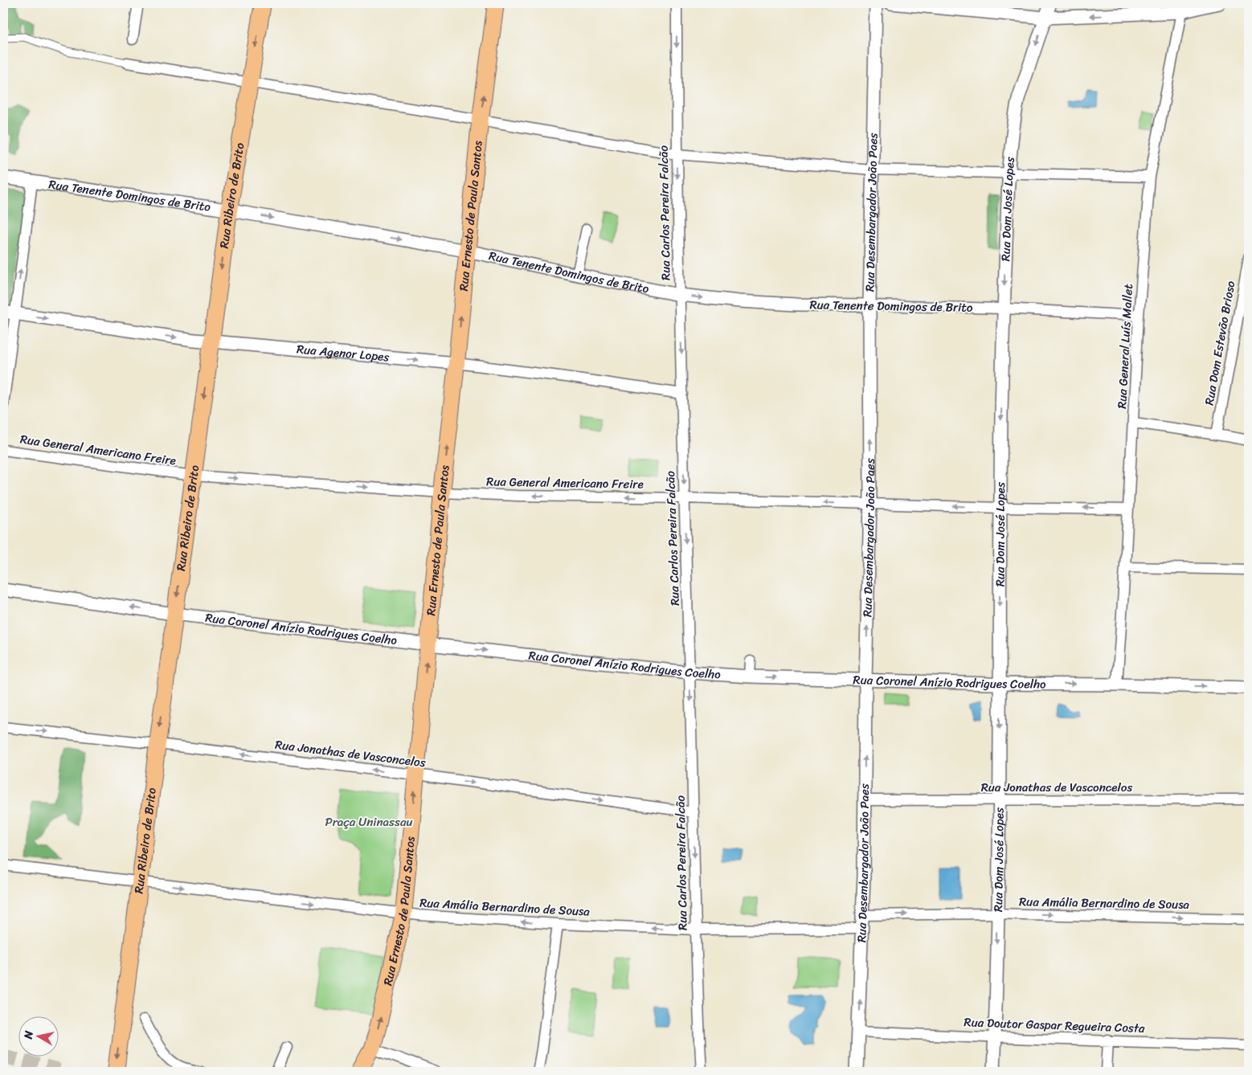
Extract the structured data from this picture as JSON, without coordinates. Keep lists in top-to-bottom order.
{
  "streets": {
    "main road": ["Rua Ribeiro de Brito", "Rua Ernesto de Paula Santos"],
    "street": [
      "Rua Tenente Domingos de Brito",
      "Rua Dom José Lopes",
      "Rua Desembargador João Paes",
      "Rua Carlos Pereira Falcão",
      "Rua Dom Estevão Brioso",
      "Rua General Luís Mallet",
      "Rua Agenor Lopes",
      "Rua General Americano Freire",
      "Rua Coronel Anízio Rodrigues Coelho",
      "Rua Jonathas de Vasconcelos",
      "Rua Amália Bernardino de Sousa",
      "Rua Doutor Gaspar Regueira Costa"
    ]
  },
  "crossings": [
    ["Rua Tenente Domingos de Brito", "Rua Ribeiro de Brito"],
    ["Rua Tenente Domingos de Brito", "Rua Dom José Lopes"],
    ["Rua Tenente Domingos de Brito", "Rua Desembargador João Paes"],
    ["Rua Tenente Domingos de Brito", "Rua Carlos Pereira Falcão"],
    ["Rua Tenente Domingos de Brito", "Rua Ernesto de Paula Santos"],
    ["Rua Tenente Domingos de Brito", "Rua General Luís Mallet"],
    ["Rua Ribeiro de Brito", "Rua Agenor Lopes"],
    ["Rua Ribeiro de Brito", "Rua General Americano Freire"],
    ["Rua Ribeiro de Brito", "Rua Coronel Anízio Rodrigues Coelho"],
    ["Rua Ribeiro de Brito", "Rua Jonathas de Vasconcelos"],
    ["Rua Ribeiro de Brito", "Rua Amália Bernardino de Sousa"],
    ["Rua Dom José Lopes", "Rua General Americano Freire"],
    ["Rua Dom José Lopes", "Rua Coronel Anízio Rodrigues Coelho"],
    ["Rua Dom José Lopes", "Rua Jonathas de Vasconcelos"],
    ["Rua Dom José Lopes", "Rua Amália Bernardino de Sousa"],
    ["Rua Dom José Lopes", "Rua Doutor Gaspar Regueira Costa"],
    ["Rua Desembargador João Paes", "Rua General Americano Freire"],
    ["Rua Desembargador João Paes", "Rua Coronel Anízio Rodrigues Coelho"],
    ["Rua Desembargador João Paes", "Rua Jonathas de Vasconcelos"],
    ["Rua Desembargador João Paes", "Rua Amália Bernardino de Sousa"],
    ["Rua Desembargador João Paes", "Rua Doutor Gaspar Regueira Costa"],
    ["Rua Carlos Pereira Falcão", "Rua Agenor Lopes"],
    ["Rua Carlos Pereira Falcão", "Rua General Americano Freire"],
    ["Rua Carlos Pereira Falcão", "Rua Coronel Anízio Rodrigues Coelho"],
    ["Rua Carlos Pereira Falcão", "Rua Jonathas de Vasconcelos"],
    ["Rua Carlos Pereira Falcão", "Rua Amália Bernardino de Sousa"],
    ["Rua Ernesto de Paula Santos", "Rua Agenor Lopes"],
    ["Rua Ernesto de Paula Santos", "Rua General Americano Freire"],
    ["Rua Ernesto de Paula Santos", "Rua Coronel Anízio Rodrigues Coelho"],
    ["Rua Ernesto de Paula Santos", "Rua Jonathas de Vasconcelos"],
    ["Rua Ernesto de Paula Santos", "Rua Amália Bernardino de Sousa"],
    ["Rua General Luís Mallet", "Rua General Americano Freire"],
    ["Rua General Luís Mallet", "Rua Coronel Anízio Rodrigues Coelho"]
  ],
  "one_way": [
    "Rua Tenente Domingos de Brito",
    "Rua Ribeiro de Brito",
    "Rua Dom José Lopes",
    "Rua Desembargador João Paes",
    "Rua Carlos Pereira Falcão",
    "Rua Ernesto de Paula Santos",
    "Rua Agenor Lopes"
  ],
  "parks": ["Praça Uninassau"],
  "north": "left"
}
